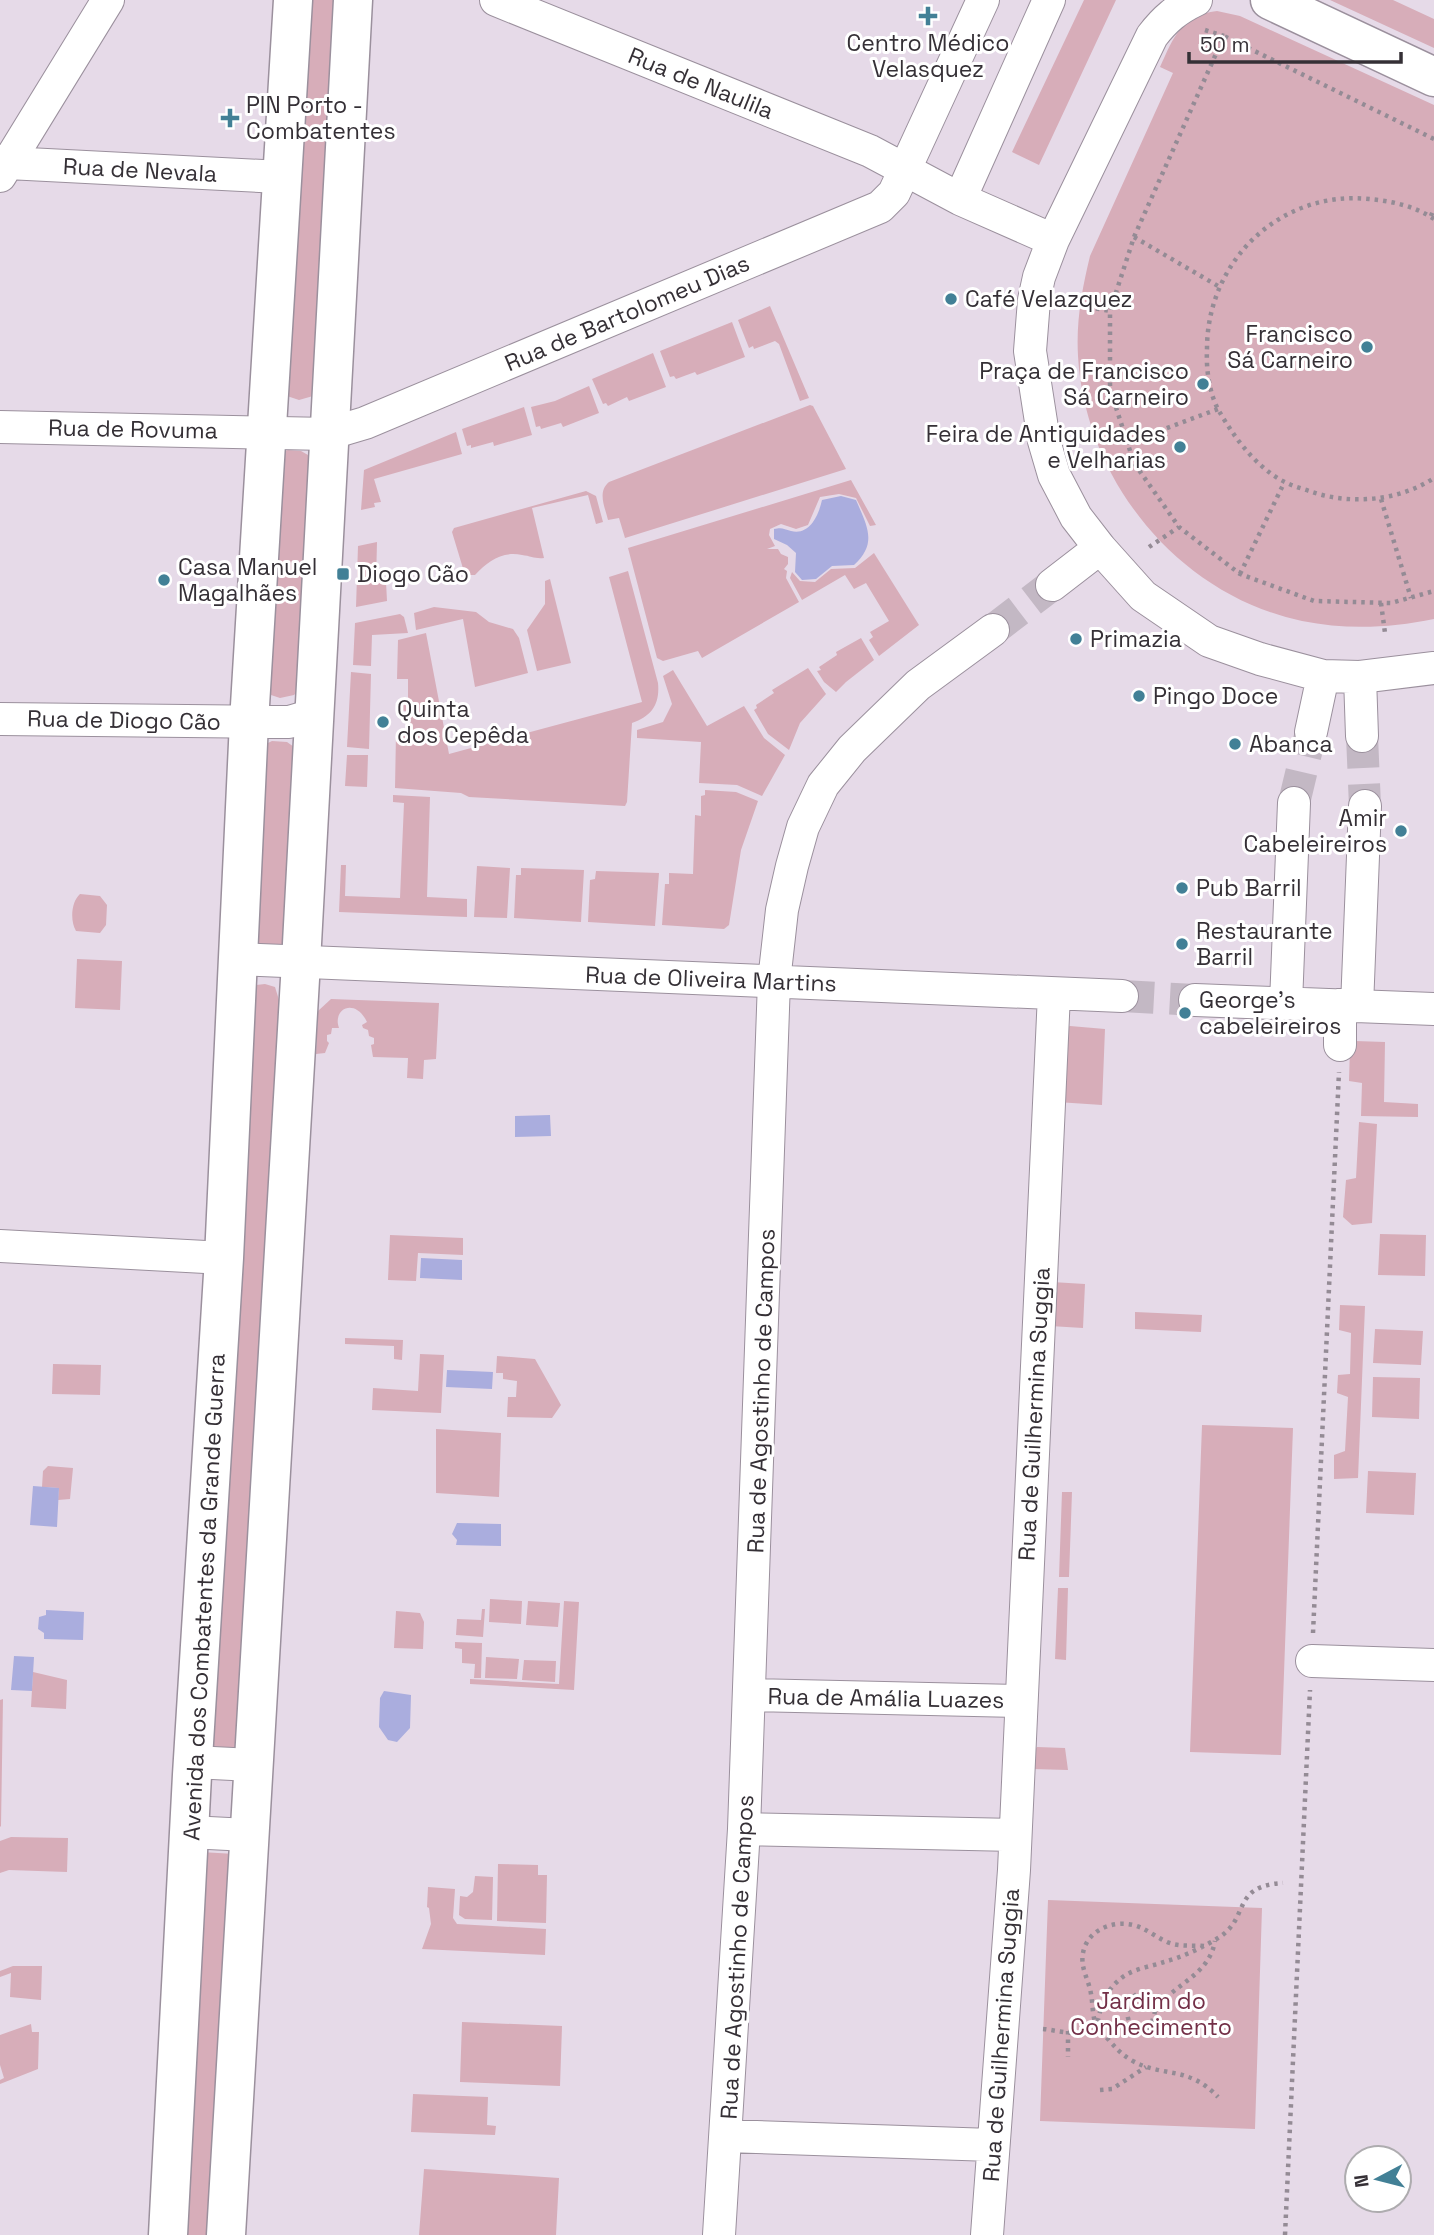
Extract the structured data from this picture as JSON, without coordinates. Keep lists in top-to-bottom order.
{
  "streets": {
    "main road": ["Avenida dos Combatentes da Grande Guerra"],
    "street": [
      "Rua de Naulila",
      "Rua de Nevala",
      "Rua de Bartolomeu Dias",
      "Rua de Rovuma",
      "Rua de Diogo Cão",
      "Rua de Oliveira Martins",
      "Rua de Agostinho de Campos",
      "Rua de Guilhermina Suggia",
      "Rua de Amália Luazes"
    ]
  },
  "crossings": [
    ["Rua de Naulila", "Rua de Bartolomeu Dias"],
    ["Rua de Nevala", "Avenida dos Combatentes da Grande Guerra"],
    ["Rua de Rovuma", "Avenida dos Combatentes da Grande Guerra"],
    ["Rua de Diogo Cão", "Avenida dos Combatentes da Grande Guerra"],
    ["Rua de Oliveira Martins", "Rua de Agostinho de Campos"],
    ["Rua de Oliveira Martins", "Rua de Guilhermina Suggia"],
    ["Rua de Agostinho de Campos", "Rua de Amália Luazes"],
    ["Rua de Guilhermina Suggia", "Rua de Amália Luazes"]
  ],
  "parks": ["Jardim do Conhecimento"],
  "places": {
    "health": ["Centro Médico Velasquez", "PIN Porto - Combatentes"],
    "other": [
      "Café Velazquez",
      "Francisco Sá Carneiro",
      "Praça de Francisco Sá Carneiro",
      "Feira de Antiguidades e Velharias",
      "Casa Manuel Magalhães",
      "Primazia",
      "Pingo Doce",
      "Quinta dos Cepêda",
      "Abanca",
      "Amir Cabeleireiros",
      "Pub Barril",
      "Restaurante Barril",
      "George's cabeleireiros"
    ],
    "transit": ["Diogo Cão"]
  },
  "scale_bar": "50 m",
  "north": "left"
}
